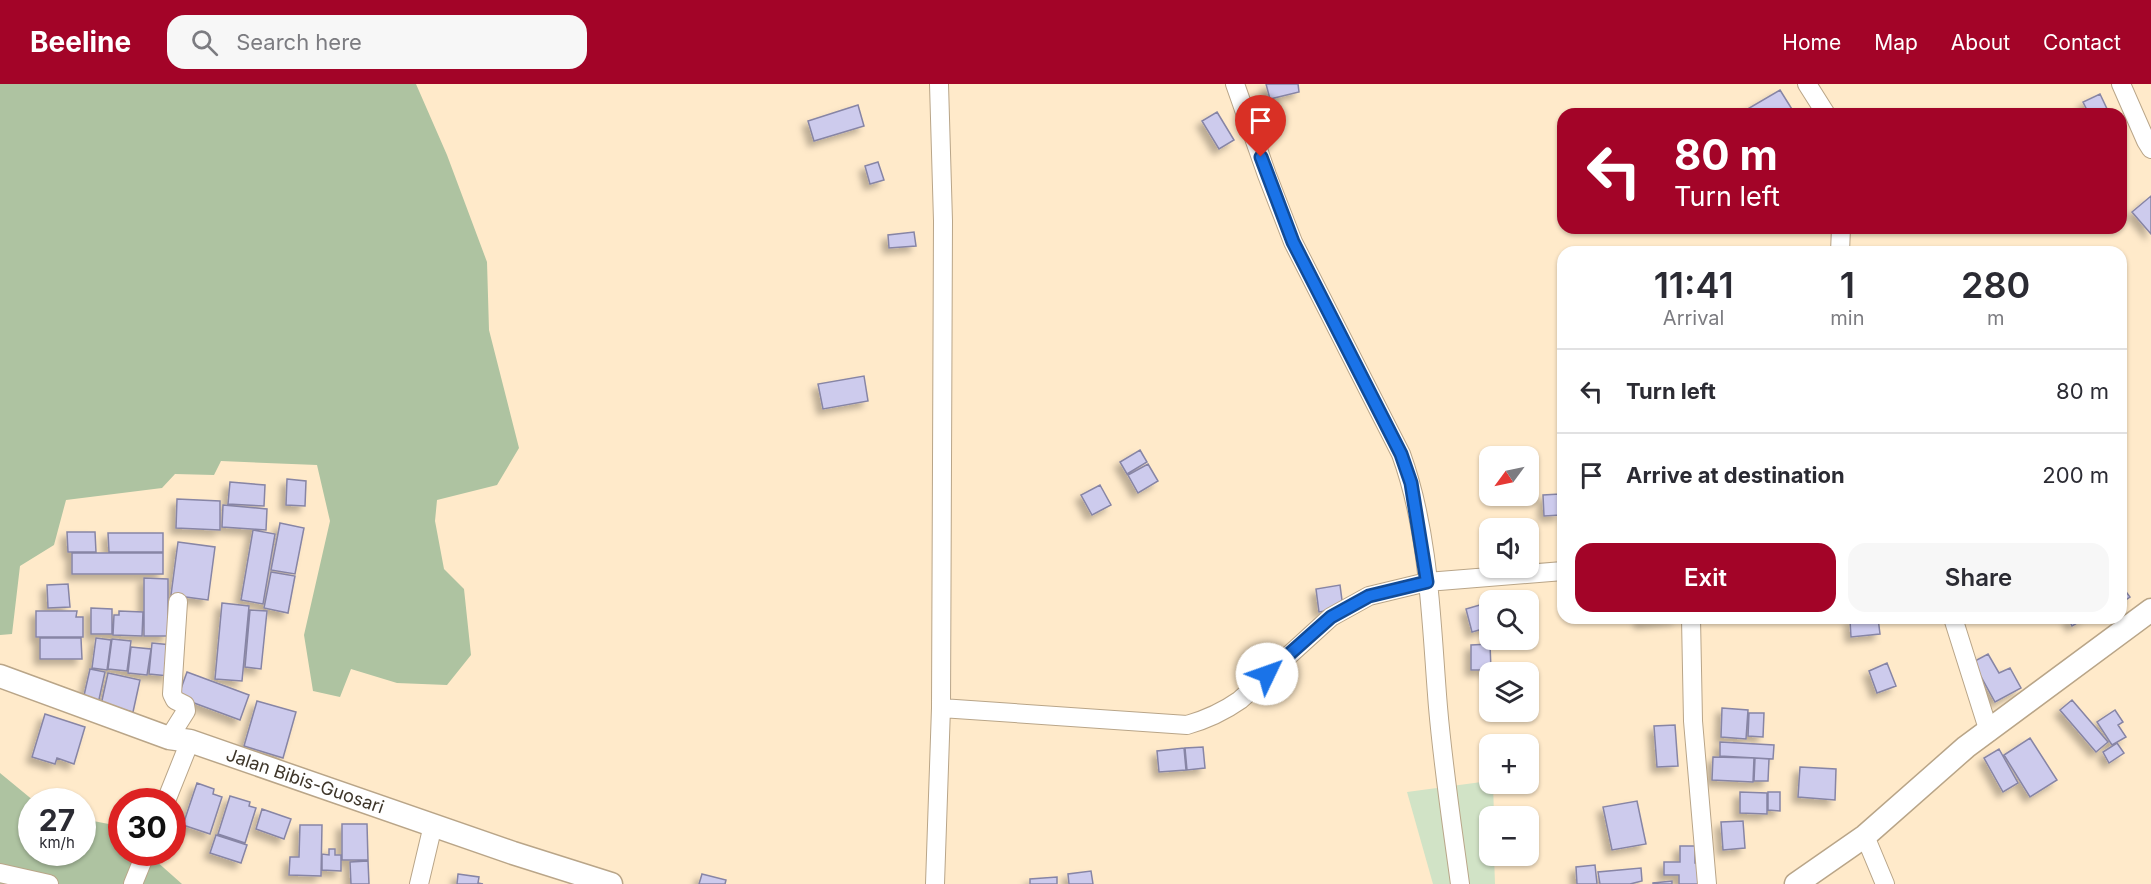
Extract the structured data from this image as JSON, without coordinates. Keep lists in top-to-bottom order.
{
  "streets": {
    "street": ["Jalan Bibis-Guosari"]
  },
  "north": "bottom left",
  "page": {
    "header": "Beeline",
    "search": "Search here",
    "nav": [
      "Home",
      "Map",
      "About",
      "Contact"
    ],
    "turn": ["80 m", "Turn left"],
    "eta": [
      "11:41",
      "Arrival",
      "1",
      "min",
      "280",
      "m"
    ],
    "list": [
      {
        "name": "Turn left",
        "value": "80 m"
      },
      {
        "name": "Arrive at destination",
        "value": "200 m"
      }
    ],
    "map_buttons": ["+", "−"],
    "buttons": ["Exit", "Share"],
    "speed": "27 km/h",
    "limit": "30"
  }
}
